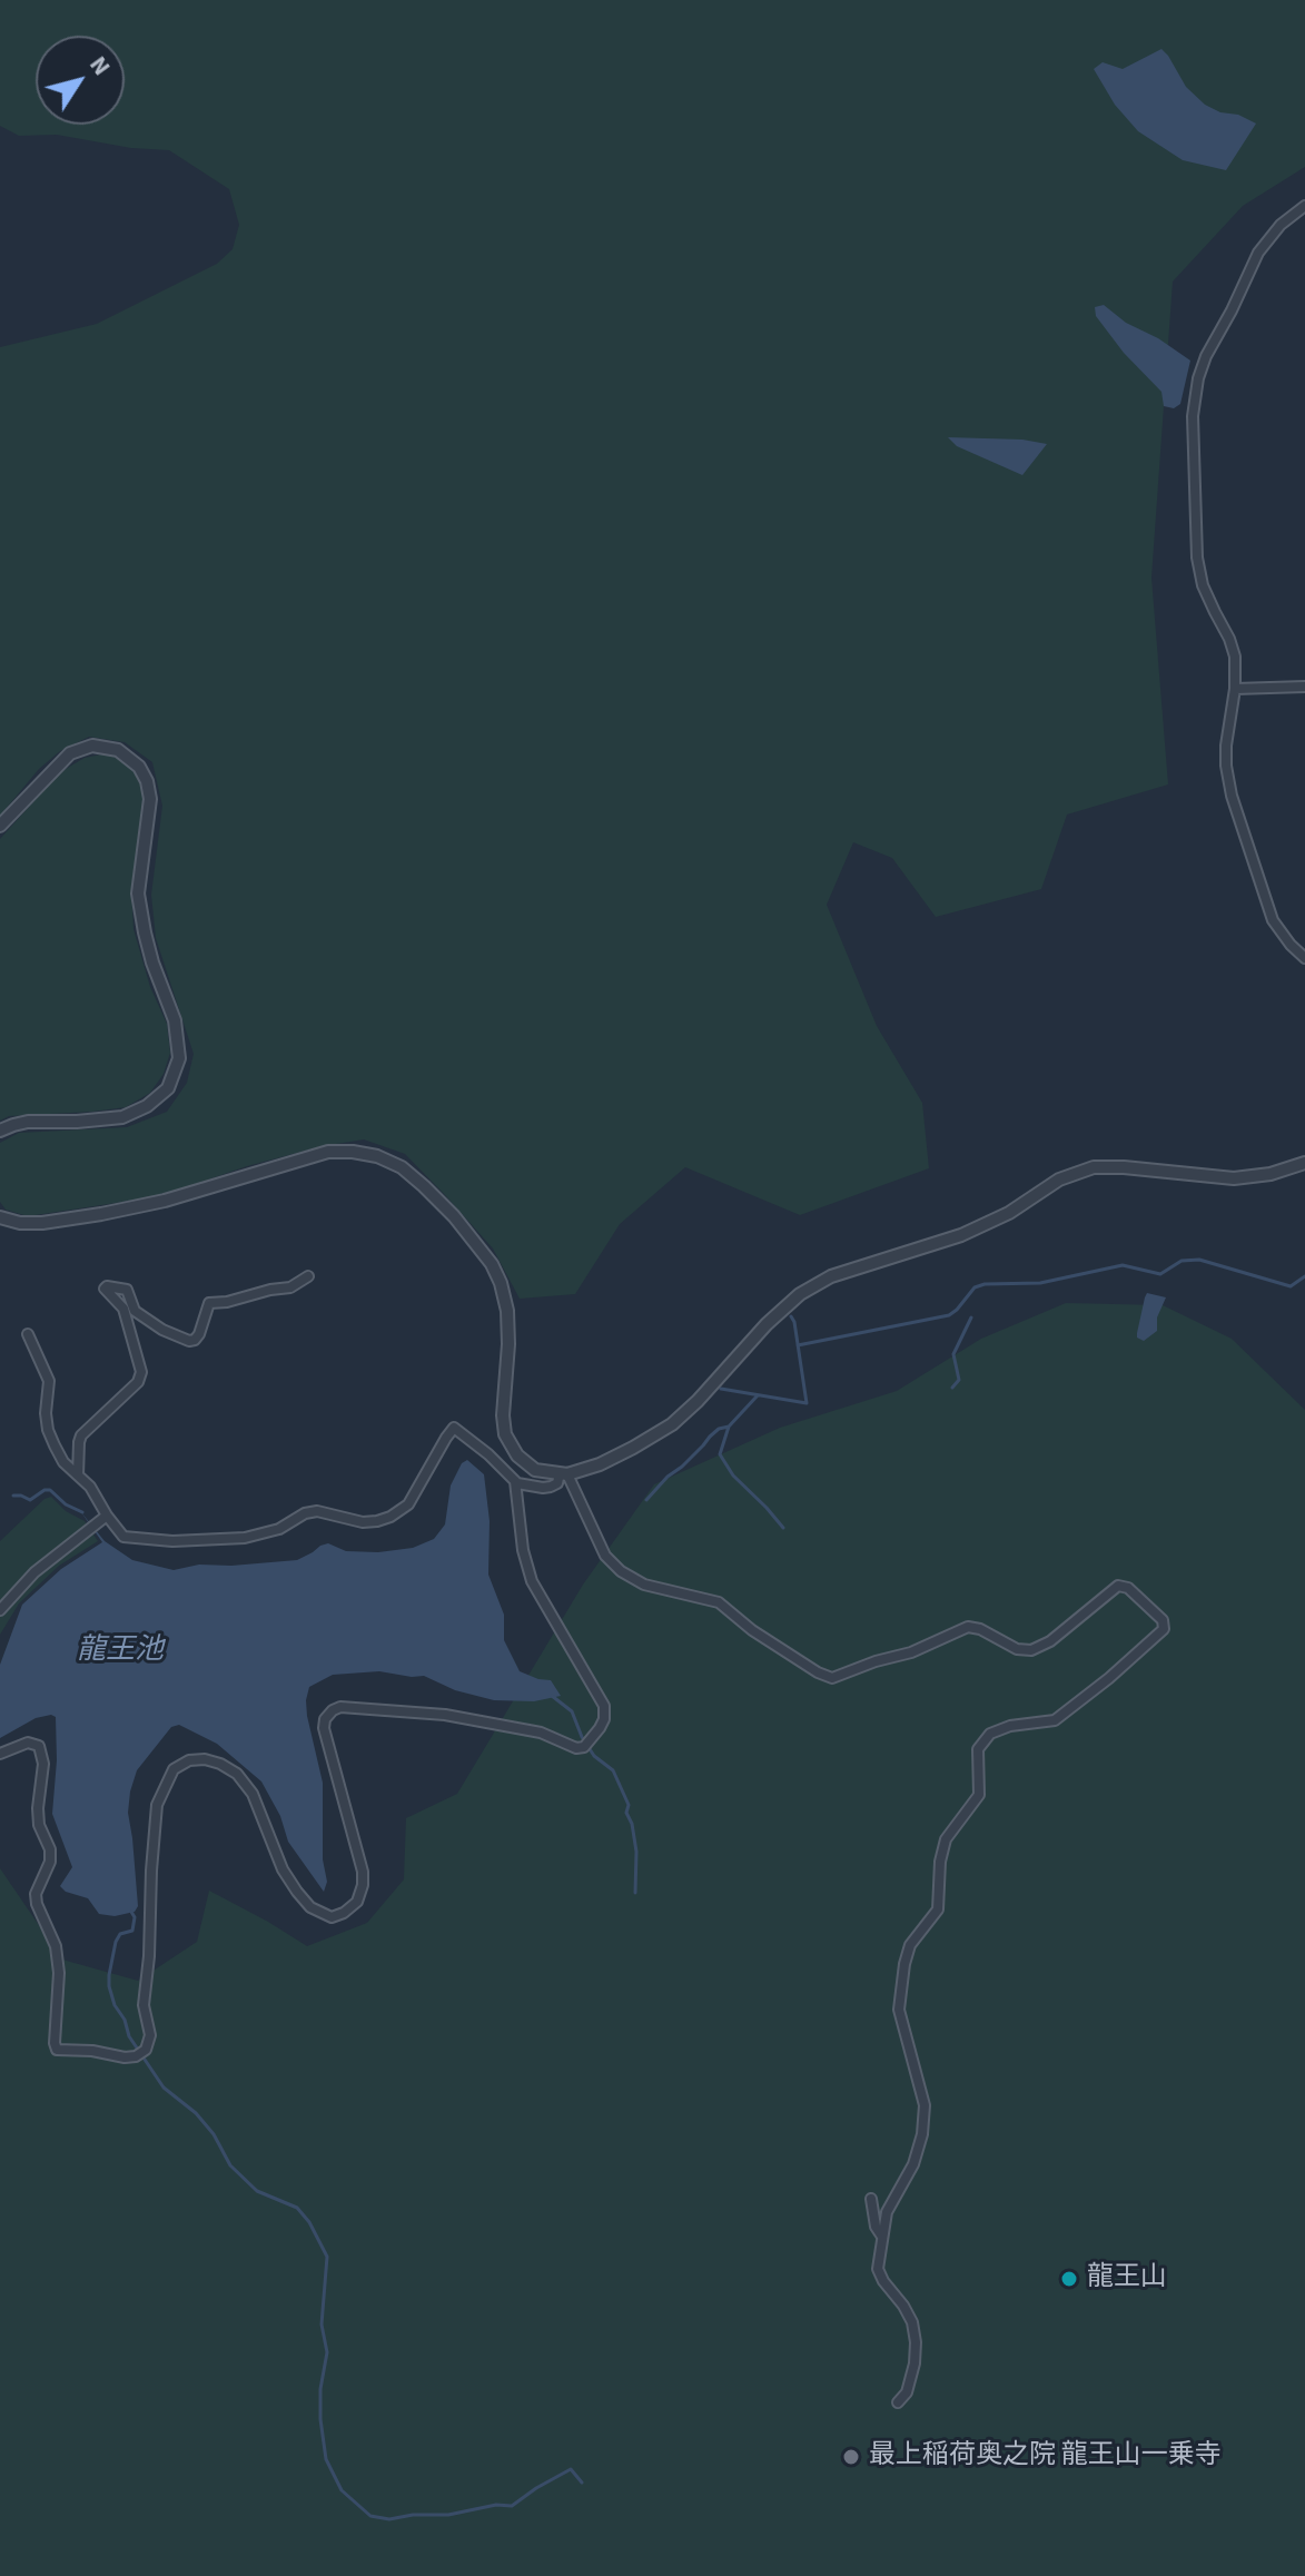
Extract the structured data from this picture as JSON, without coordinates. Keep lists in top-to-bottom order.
{
  "water": ["龍王池"],
  "places": ["龍王山", "最上稲荷奥之院 龍王山一乗寺"],
  "north": "top right"
}
